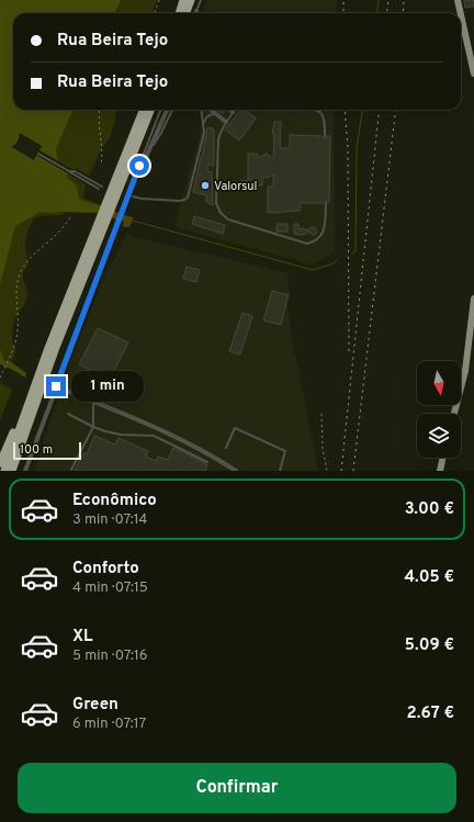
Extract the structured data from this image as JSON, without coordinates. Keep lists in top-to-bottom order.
{
  "places": ["Valorsul"],
  "scale_bar": "100 m",
  "north": "bottom",
  "page": {
    "banner": ["Rua Beira Tejo", "Rua Beira Tejo"],
    "bubble": "1 min",
    "scale": "100 m",
    "list": [
      {
        "name": "Econômico",
        "note": "3 min · 07:14",
        "value": "3.00 €"
      },
      {
        "name": "Conforto",
        "note": "4 min · 07:15",
        "value": "4.05 €"
      },
      {
        "name": "XL",
        "note": "5 min · 07:16",
        "value": "5.09 €"
      },
      {
        "name": "Green",
        "note": "6 min · 07:17",
        "value": "2.67 €"
      }
    ],
    "buttons": "Confirmar"
  }
}
